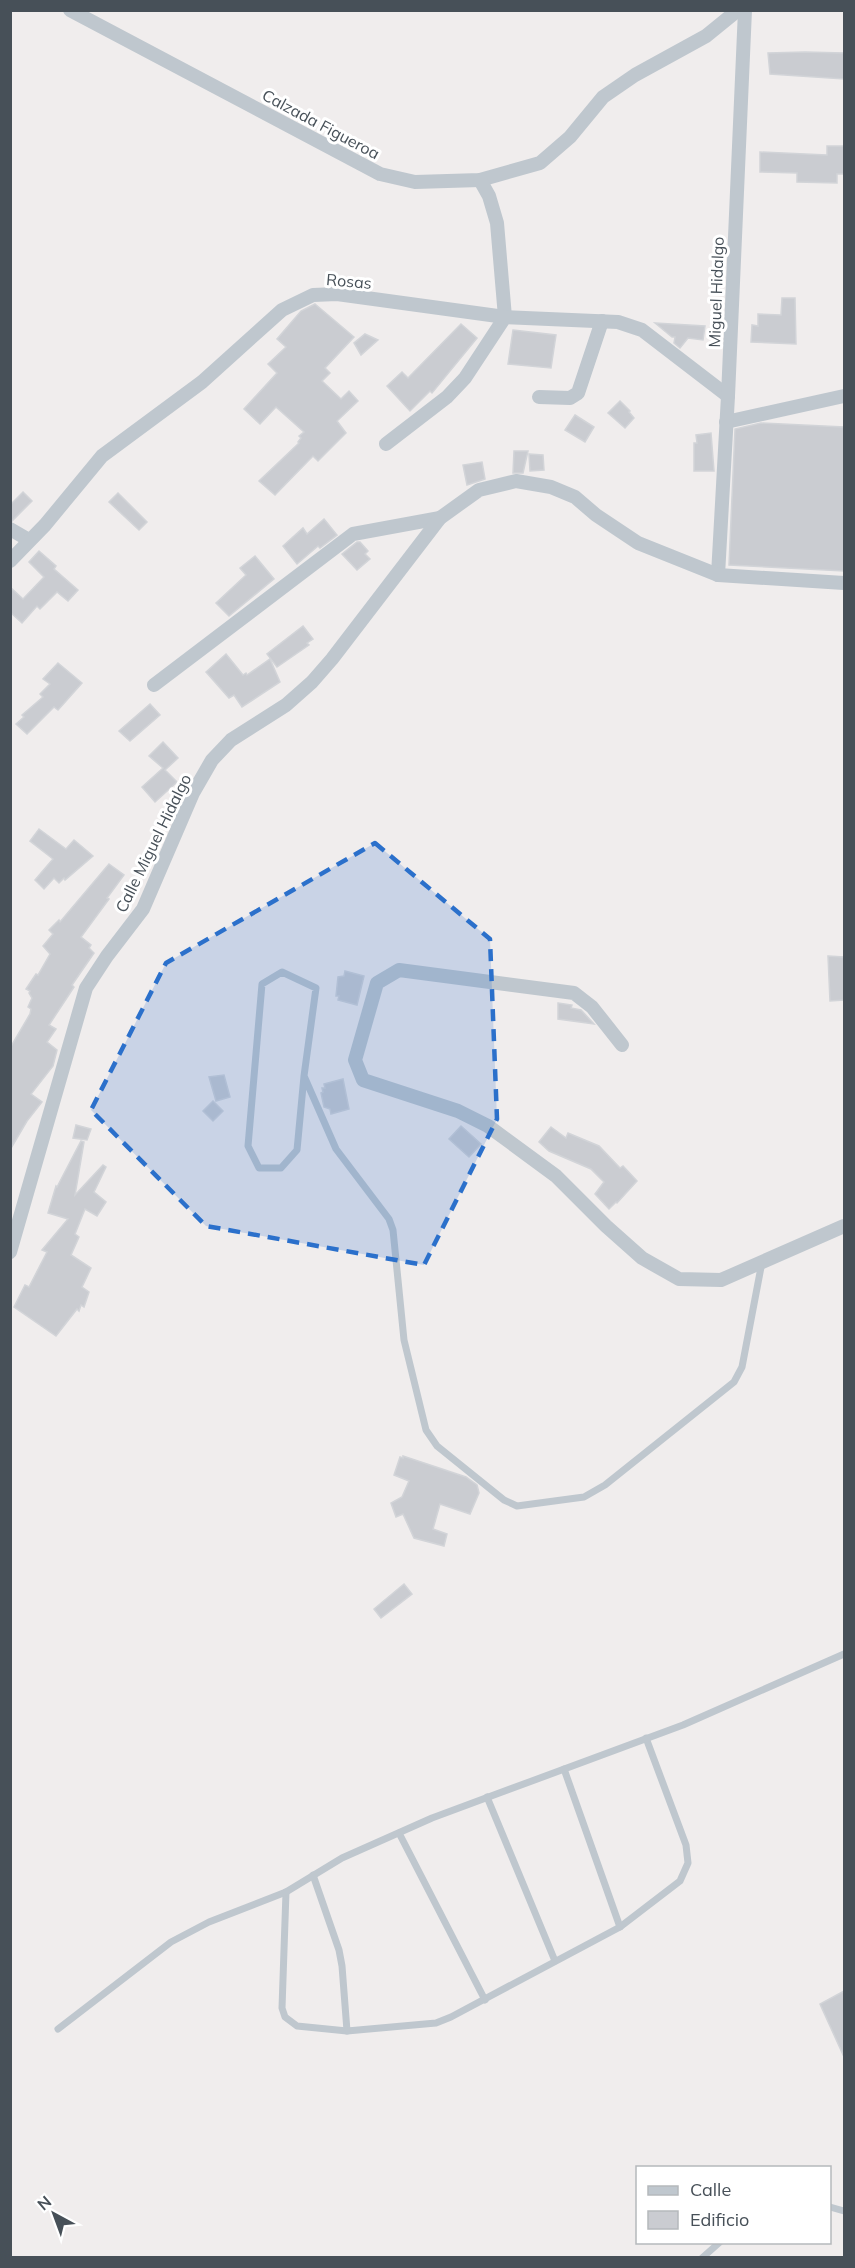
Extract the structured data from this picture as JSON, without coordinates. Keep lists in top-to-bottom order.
{
  "streets": {
    "street": [
      "Calzada Figueroa",
      "Rosas",
      "Miguel Hidalgo",
      "Calle Miguel Hidalgo"
    ]
  },
  "crossings": [
    ["Rosas", "Miguel Hidalgo"],
    ["Miguel Hidalgo", "Calle Miguel Hidalgo"]
  ],
  "legend": ["Calle", "Edificio"],
  "north": "top left"
}
